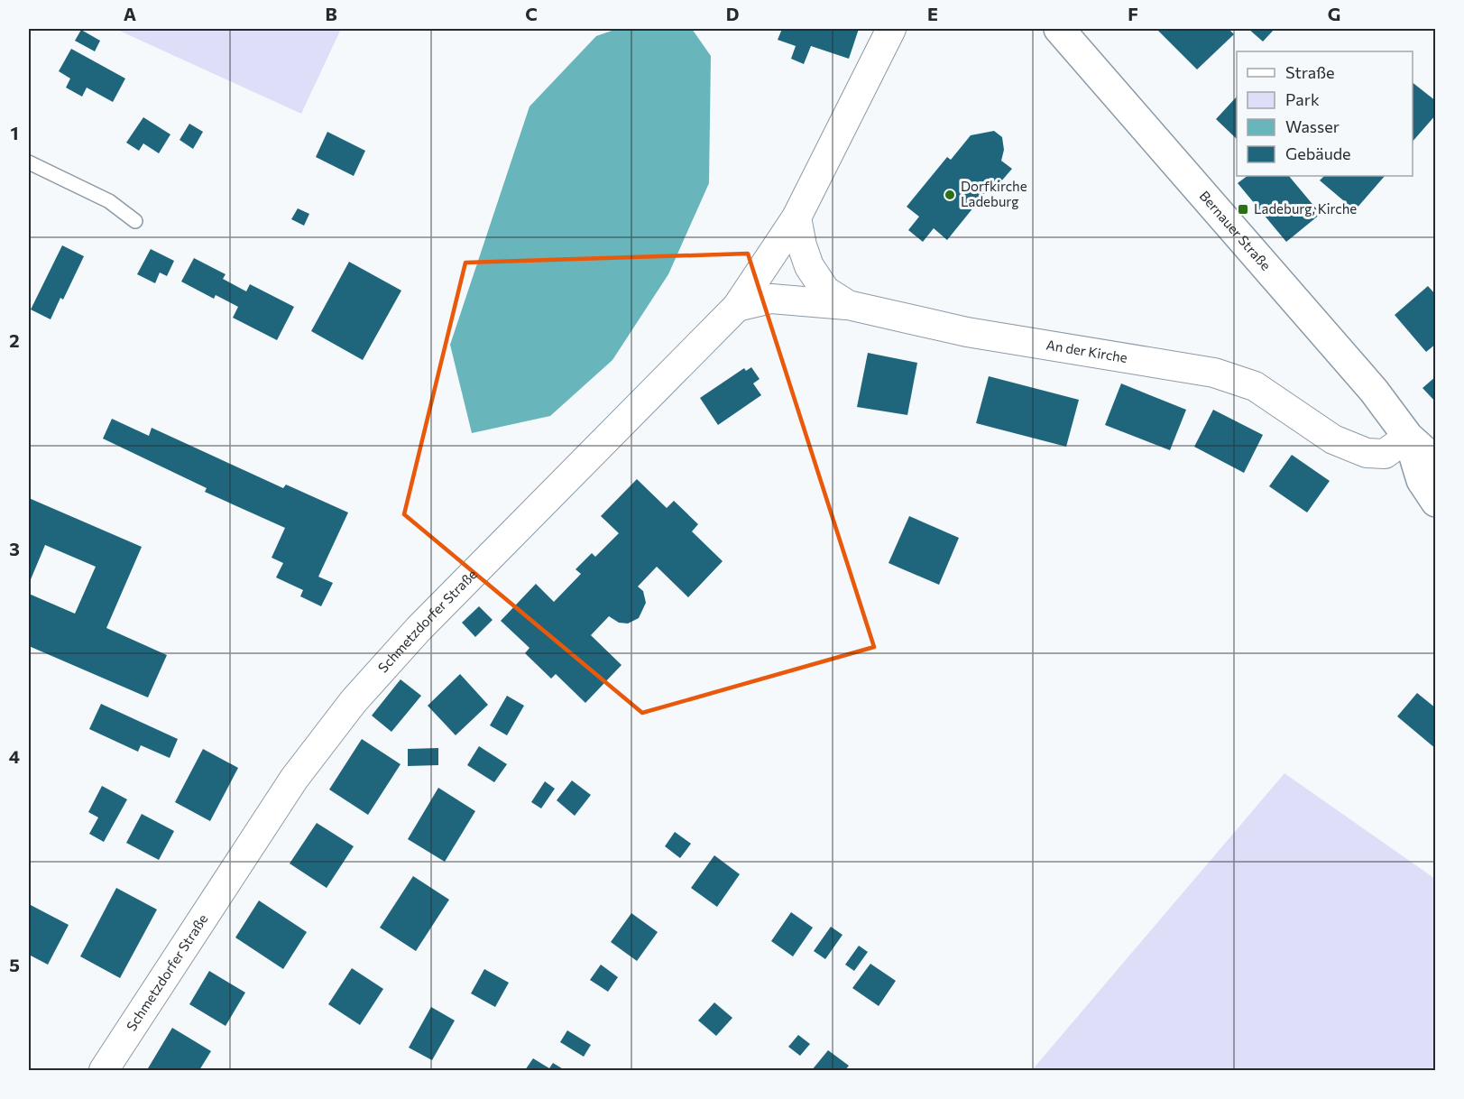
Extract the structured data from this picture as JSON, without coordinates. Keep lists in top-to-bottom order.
{
  "streets": {
    "main road": ["Bernauer Straße"],
    "street": ["An der Kirche", "Schmetzdorfer Straße"]
  },
  "crossings": [
    ["Bernauer Straße", "An der Kirche"]
  ],
  "places": {
    "other": ["Dorfkirche Ladeburg"],
    "transit": ["Ladeburg, Kirche"]
  },
  "legend": [
    "Straße",
    "Park",
    "Wasser",
    "Gebäude"
  ],
  "grid": {
    "columns": [
      "A",
      "B",
      "C",
      "D",
      "E",
      "F",
      "G"
    ],
    "rows": [
      "1",
      "2",
      "3",
      "4",
      "5"
    ]
  }
}
